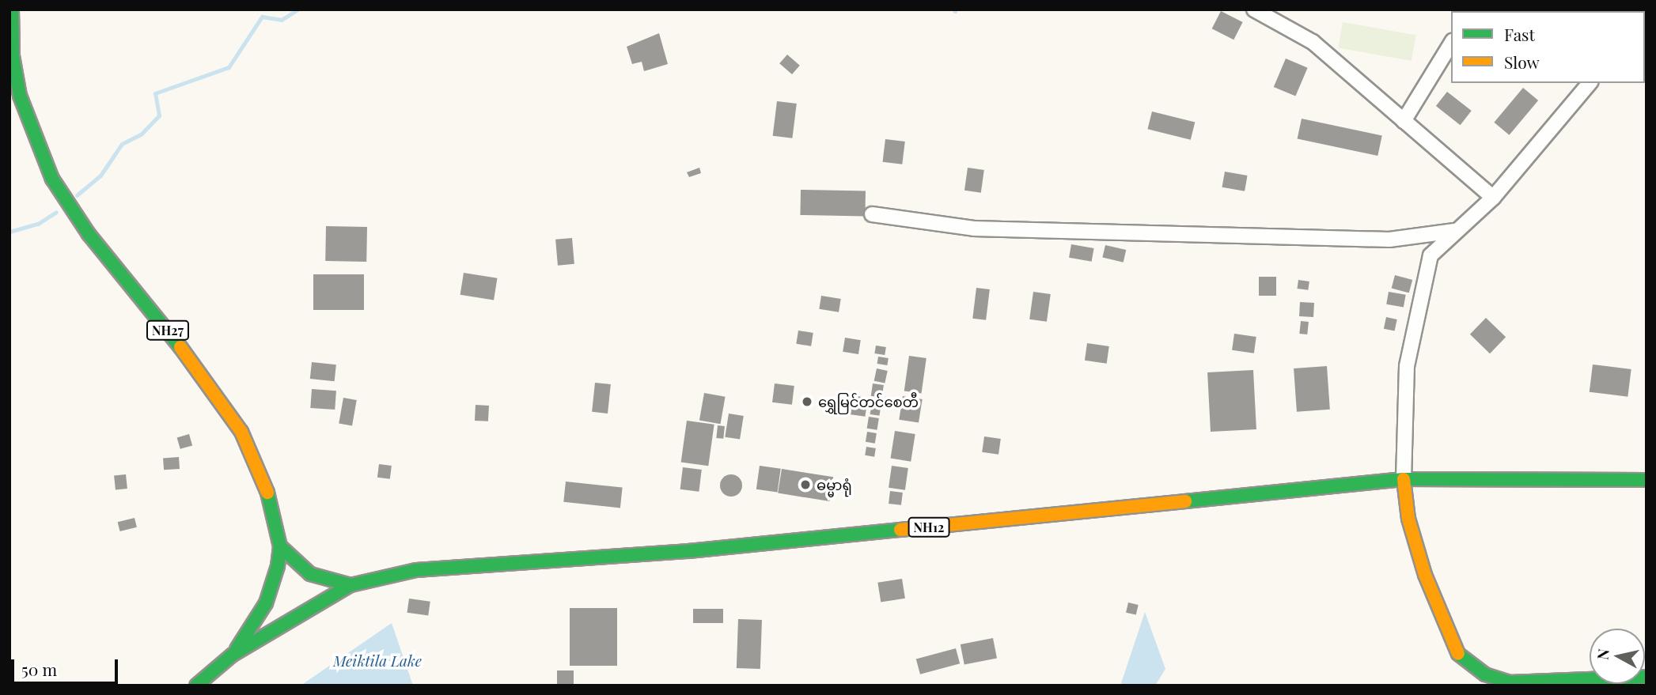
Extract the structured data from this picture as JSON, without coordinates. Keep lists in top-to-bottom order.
{
  "streets": {
    "main road": ["NH27", "NH12"]
  },
  "crossings": [
    ["NH27", "NH12"]
  ],
  "water": ["Meiktila Lake"],
  "places": ["ရွှေမြင်တင်စေတီ", "ဓမ္မာရုံ"],
  "legend": ["Fast", "Slow"],
  "scale_bar": "50 m",
  "north": "left"
}
